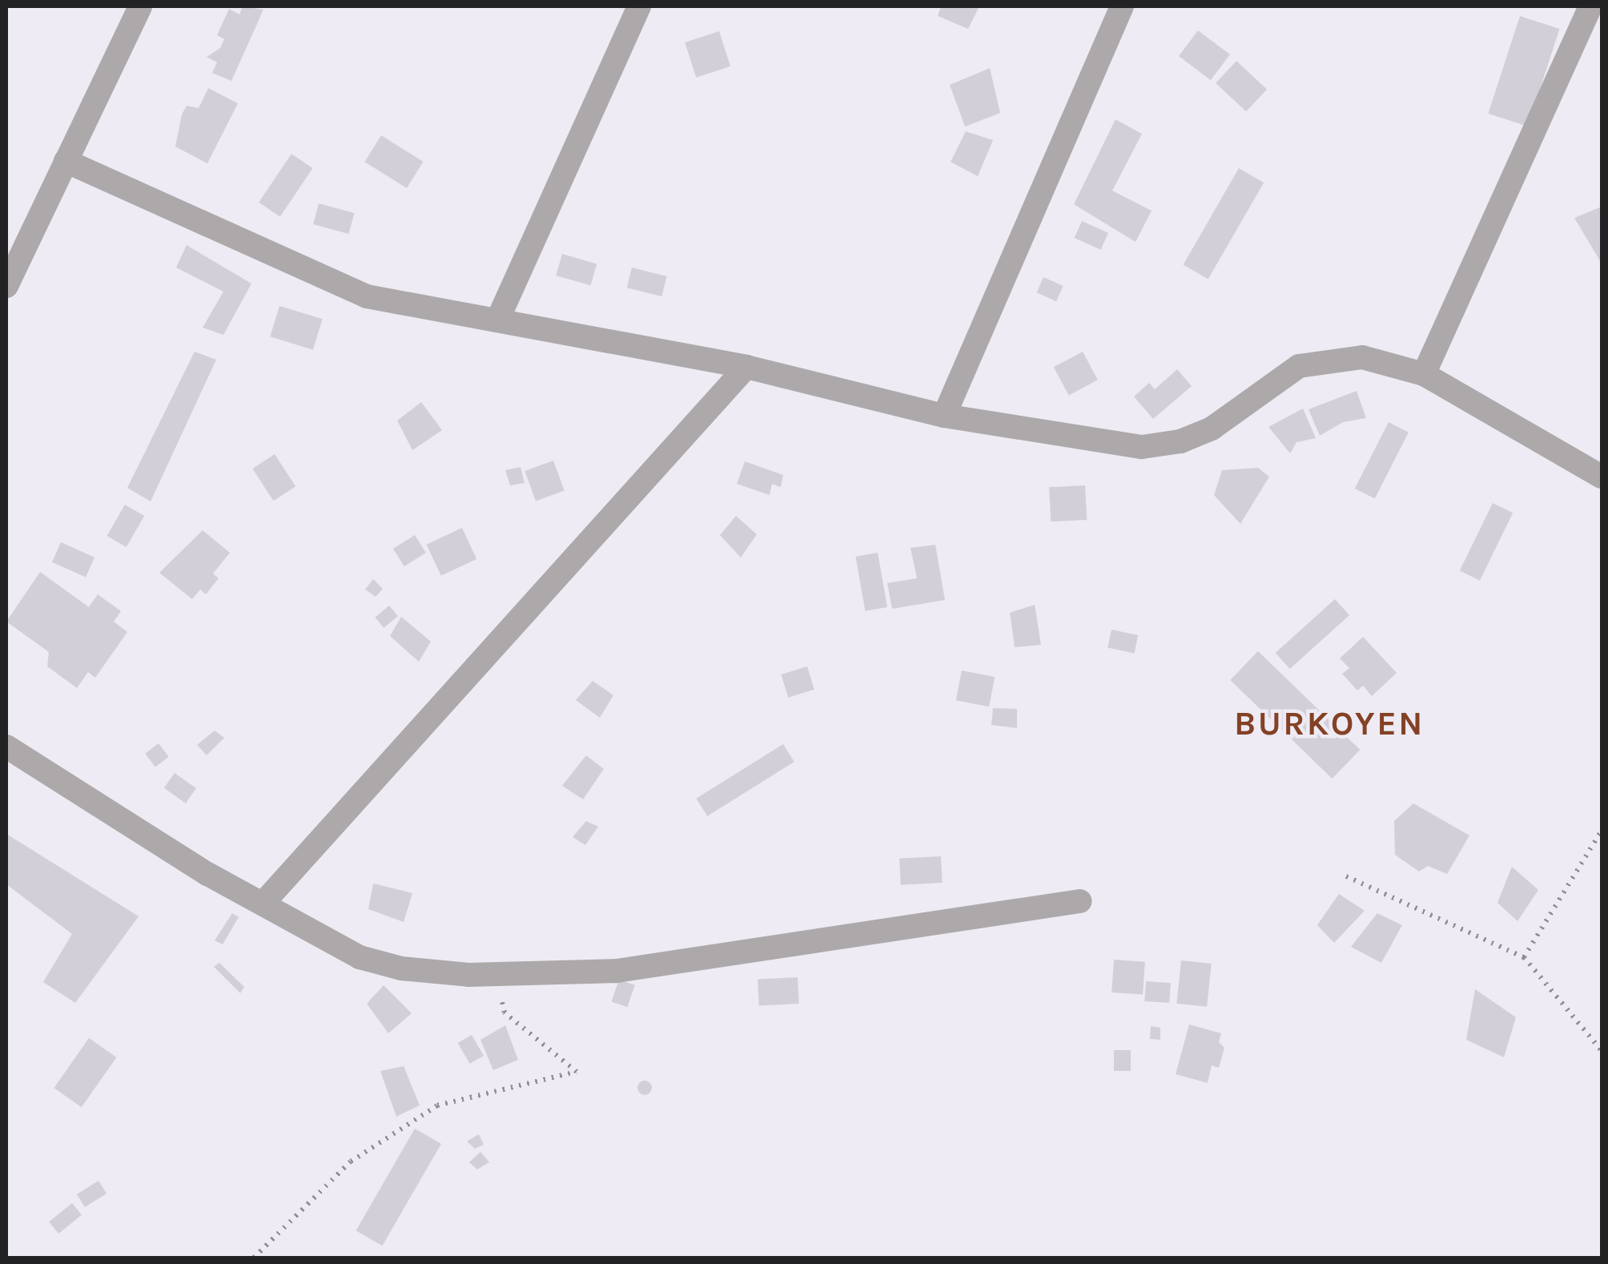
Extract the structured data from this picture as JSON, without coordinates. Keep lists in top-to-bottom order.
{
  "districts": ["BURKOYEN"]
}
